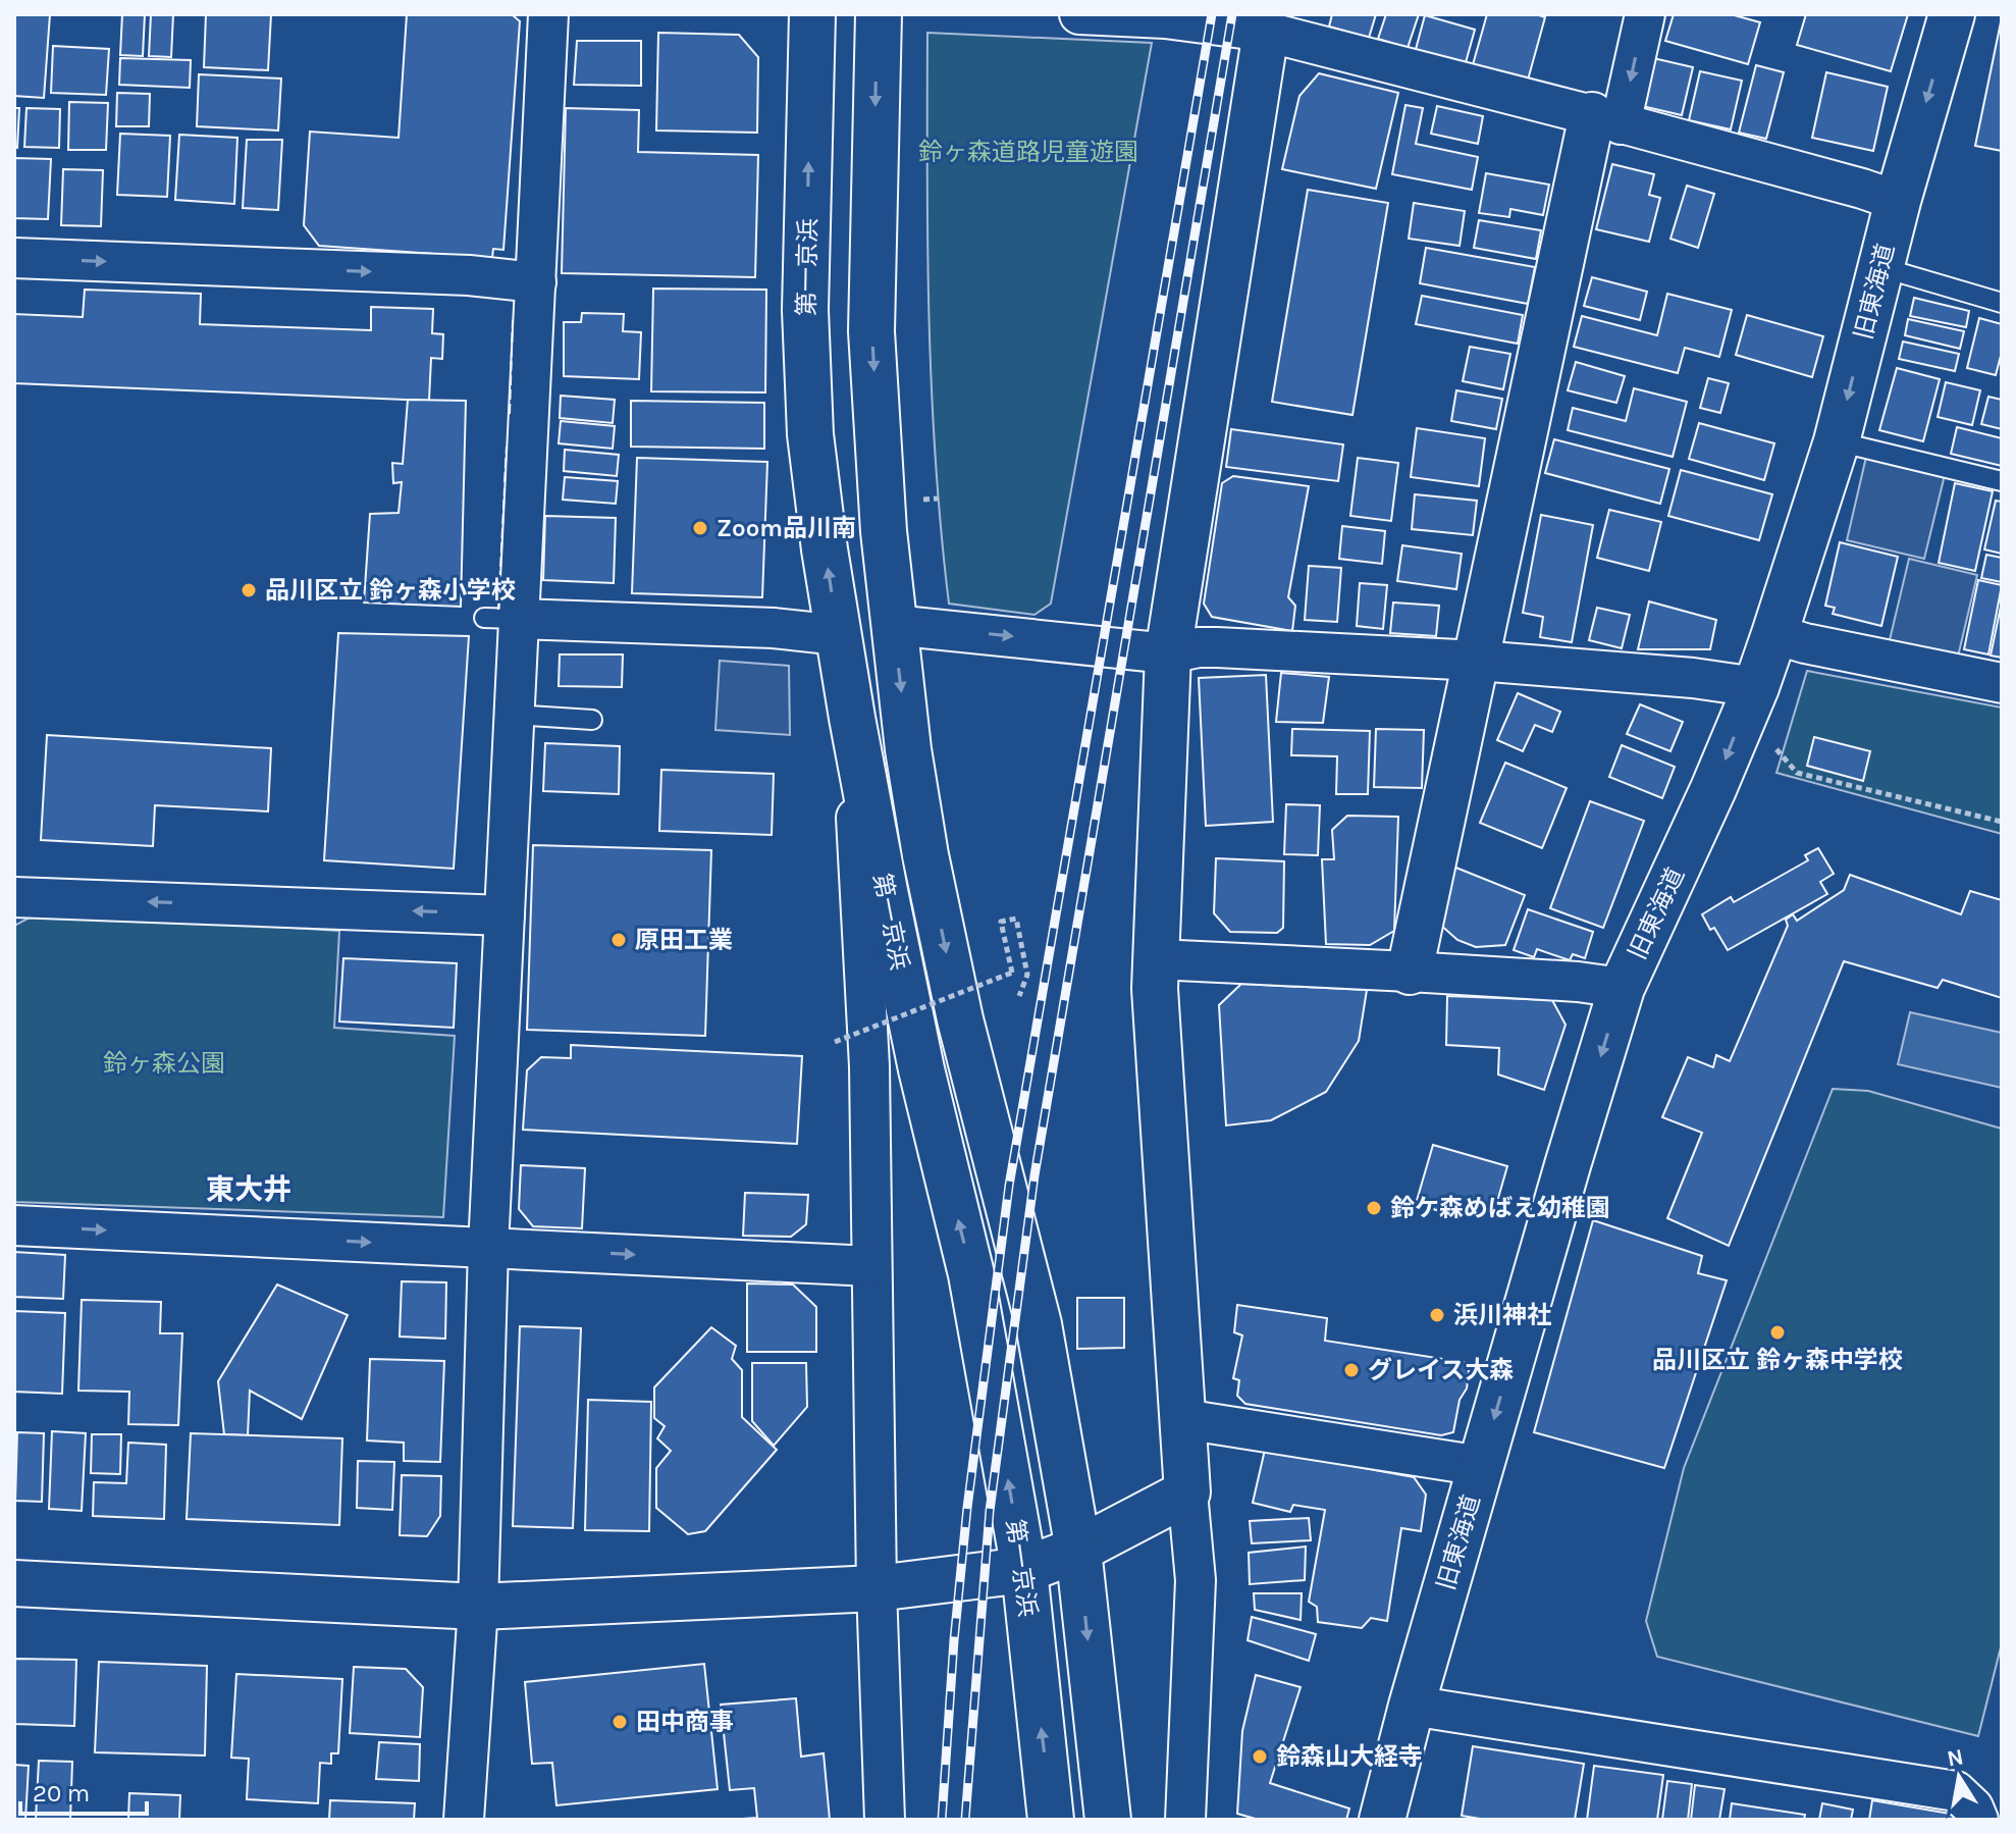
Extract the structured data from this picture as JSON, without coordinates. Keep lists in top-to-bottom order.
{
  "streets": {
    "main road": ["第一京浜", "旧東海道"]
  },
  "districts": ["東大井"],
  "parks": ["鈴ヶ森道路児童遊園", "鈴ヶ森公園"],
  "places": [
    "Zoom品川南",
    "品川区立 鈴ヶ森小学校",
    "原田工業",
    "鈴ケ森めばえ幼稚園",
    "浜川神社",
    "品川区立 鈴ヶ森中学校",
    "グレイス大森",
    "田中商事",
    "鈴森山大経寺"
  ],
  "scale_bar": "20 m",
  "north": "top"
}
